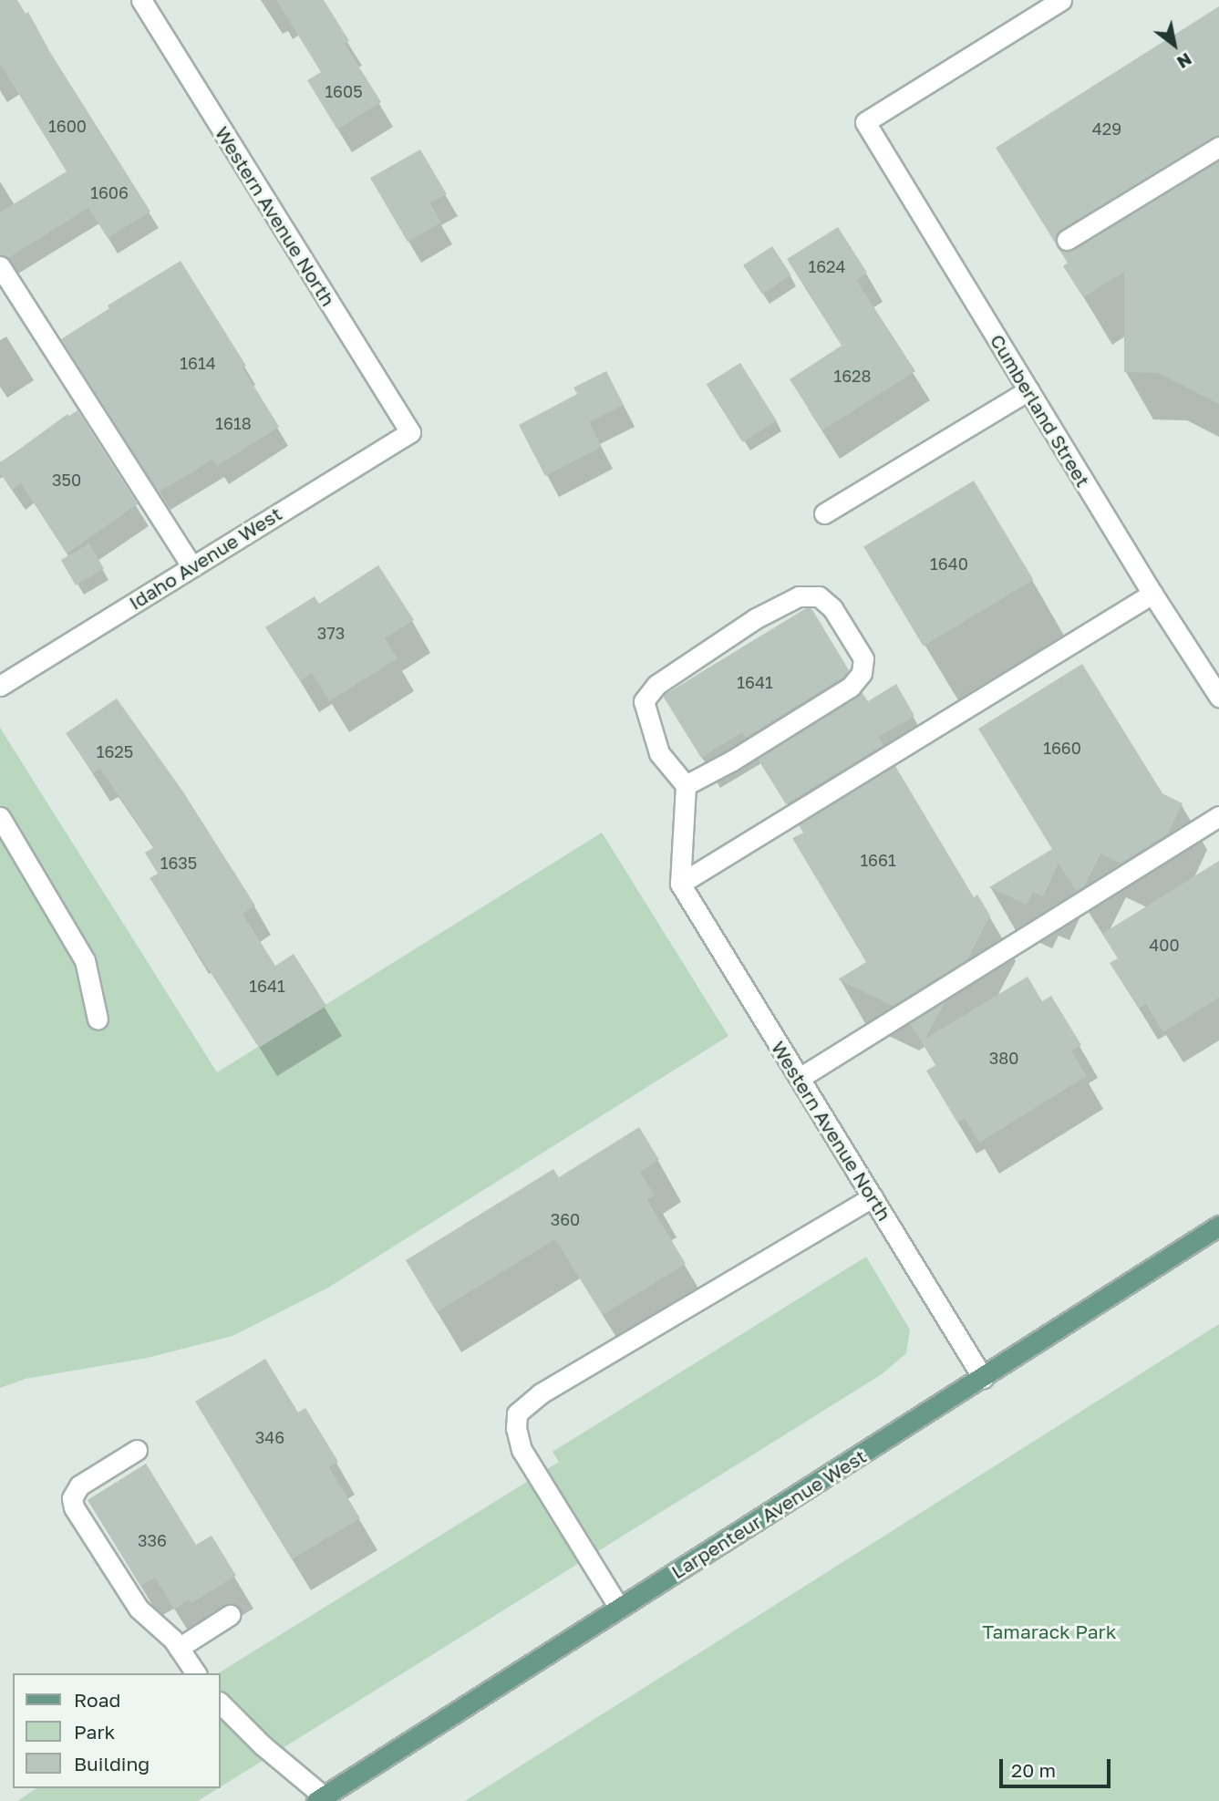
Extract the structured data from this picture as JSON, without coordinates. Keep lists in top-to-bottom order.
{
  "streets": {
    "main road": ["Larpenteur Avenue West"],
    "street": ["Western Avenue North", "Cumberland Street", "Idaho Avenue West"]
  },
  "crossings": [
    ["Western Avenue North", "Idaho Avenue West"],
    ["Western Avenue North", "Larpenteur Avenue West"]
  ],
  "parks": ["Tamarack Park"],
  "house_numbers": [
    "1605",
    "1600",
    "429",
    "1606",
    "1624",
    "1614",
    "1628",
    "1618",
    "350",
    "1640",
    "373",
    "1641",
    "1660",
    "1625",
    "1661",
    "1635",
    "400",
    "1641",
    "380",
    "360",
    "346",
    "336"
  ],
  "legend": ["Road", "Park", "Building"],
  "scale_bar": "20 m",
  "north": "bottom right"
}
